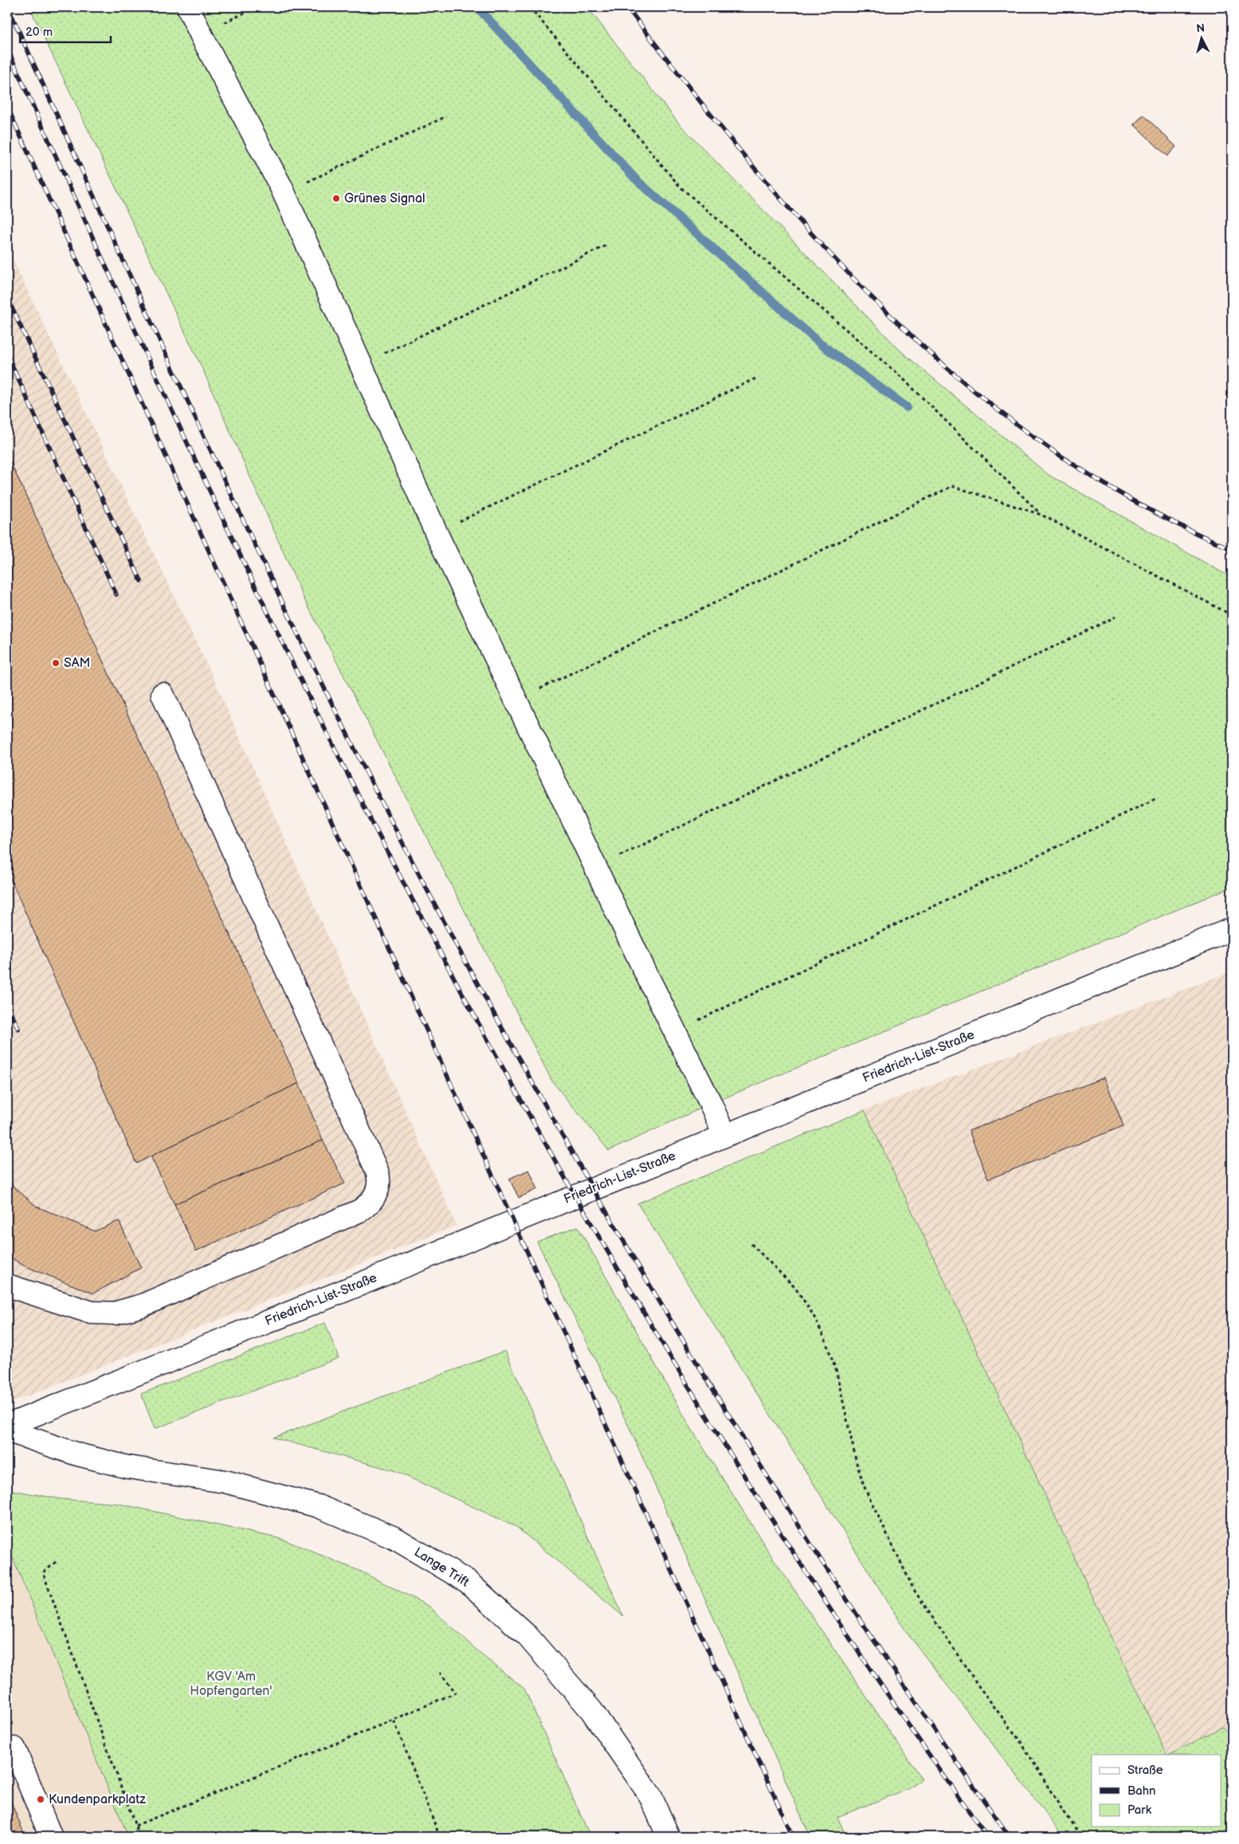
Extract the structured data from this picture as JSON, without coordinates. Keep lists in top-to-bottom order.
{
  "streets": {
    "street": ["Friedrich-List-Straße", "Lange Trift"]
  },
  "parks": ["KGV 'Am Hopfengarten'"],
  "places": ["Grünes Signal", "SAM", "Kundenparkplatz"],
  "legend": ["Straße", "Bahn", "Park"],
  "scale_bar": "20 m",
  "north": "top"
}
